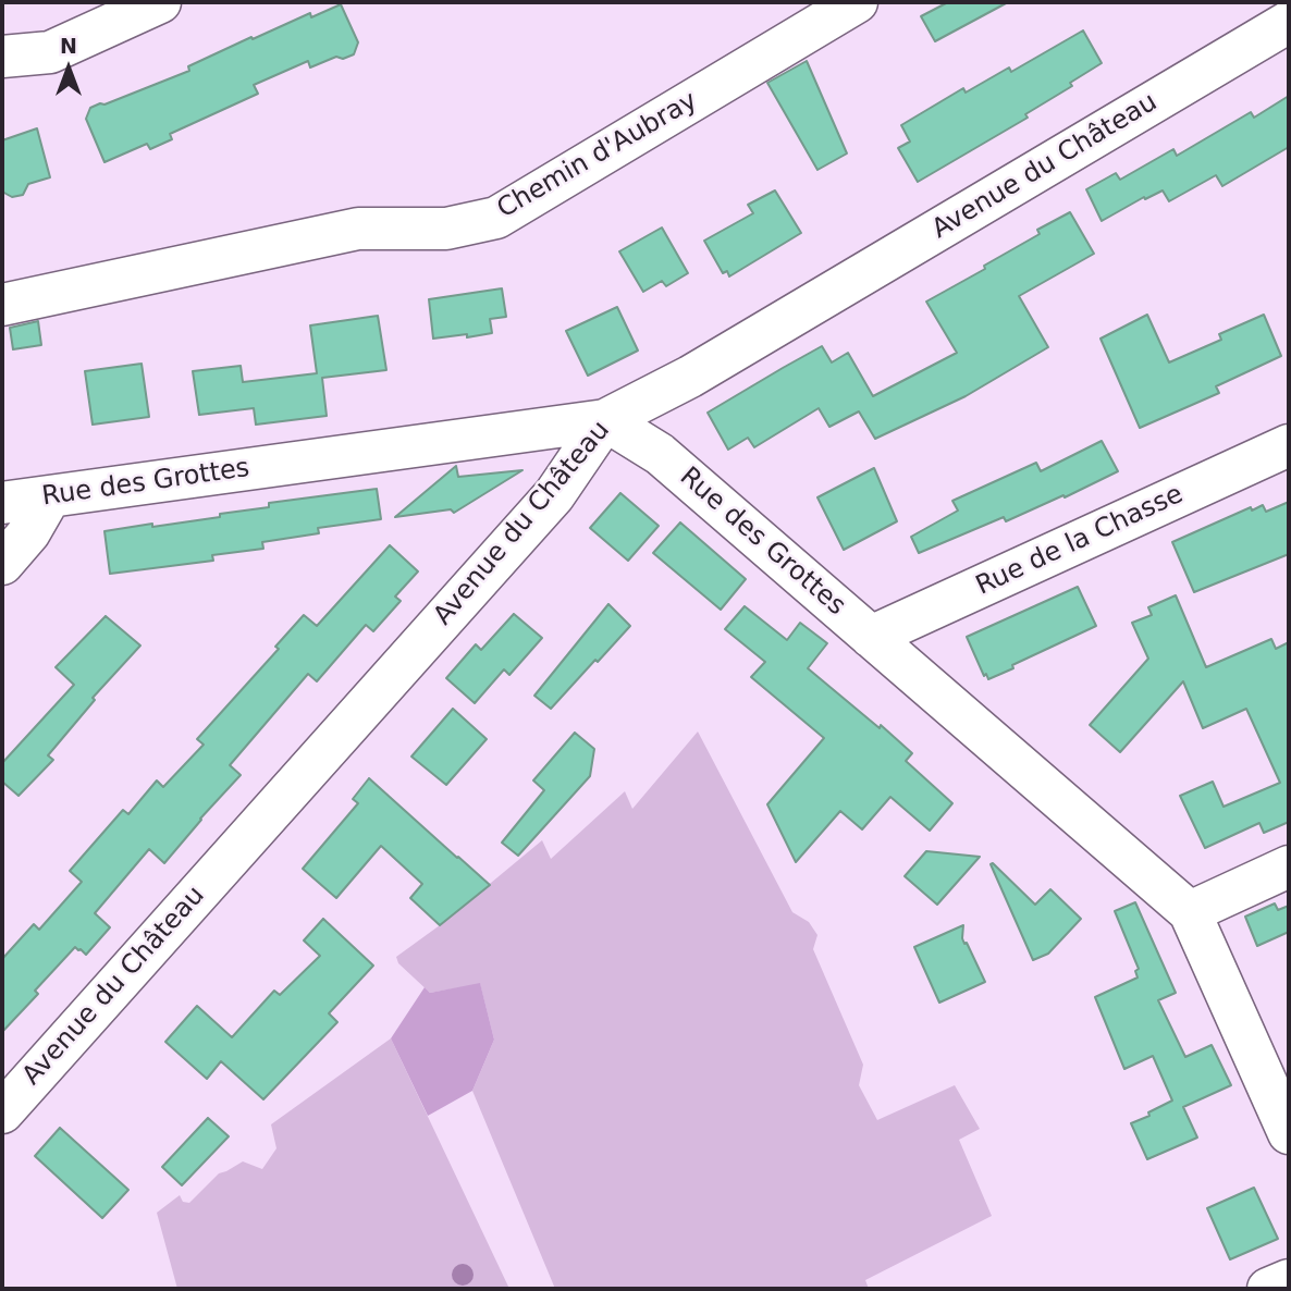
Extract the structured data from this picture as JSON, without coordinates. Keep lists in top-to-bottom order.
{
  "streets": {
    "street": [
      "Chemin d'Aubray",
      "Avenue du Château",
      "Rue des Grottes",
      "Rue de la Chasse"
    ]
  },
  "crossings": [
    ["Avenue du Château", "Rue des Grottes"],
    ["Rue des Grottes", "Rue de la Chasse"]
  ],
  "north": "top"
}
